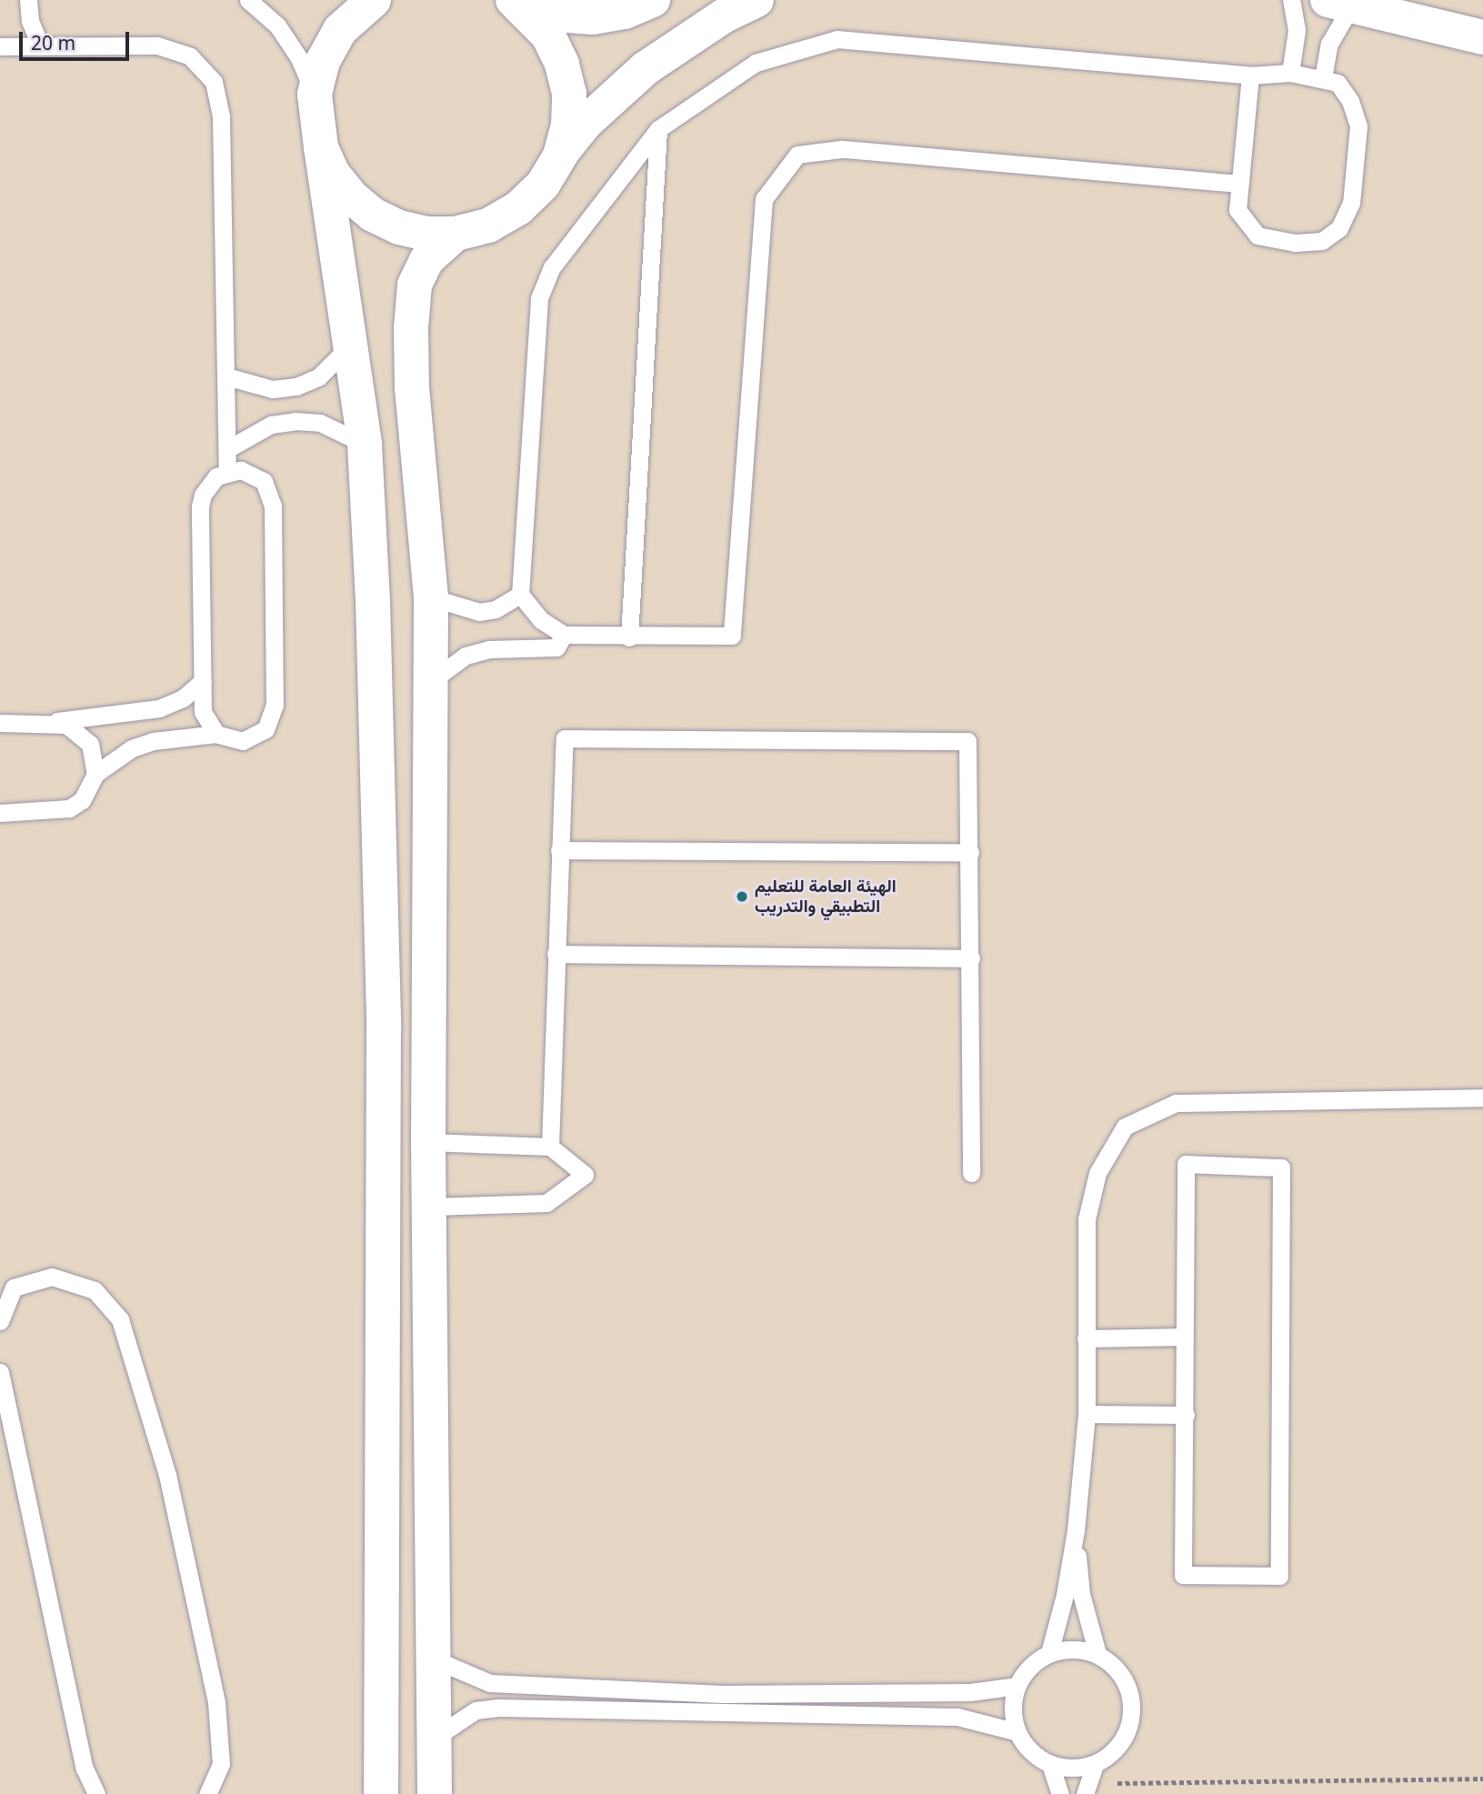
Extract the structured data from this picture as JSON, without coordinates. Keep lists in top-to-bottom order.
{
  "places": ["الهيئة العامة للتعليم التطبيقي والتدريب"],
  "scale_bar": "20 m"
}
